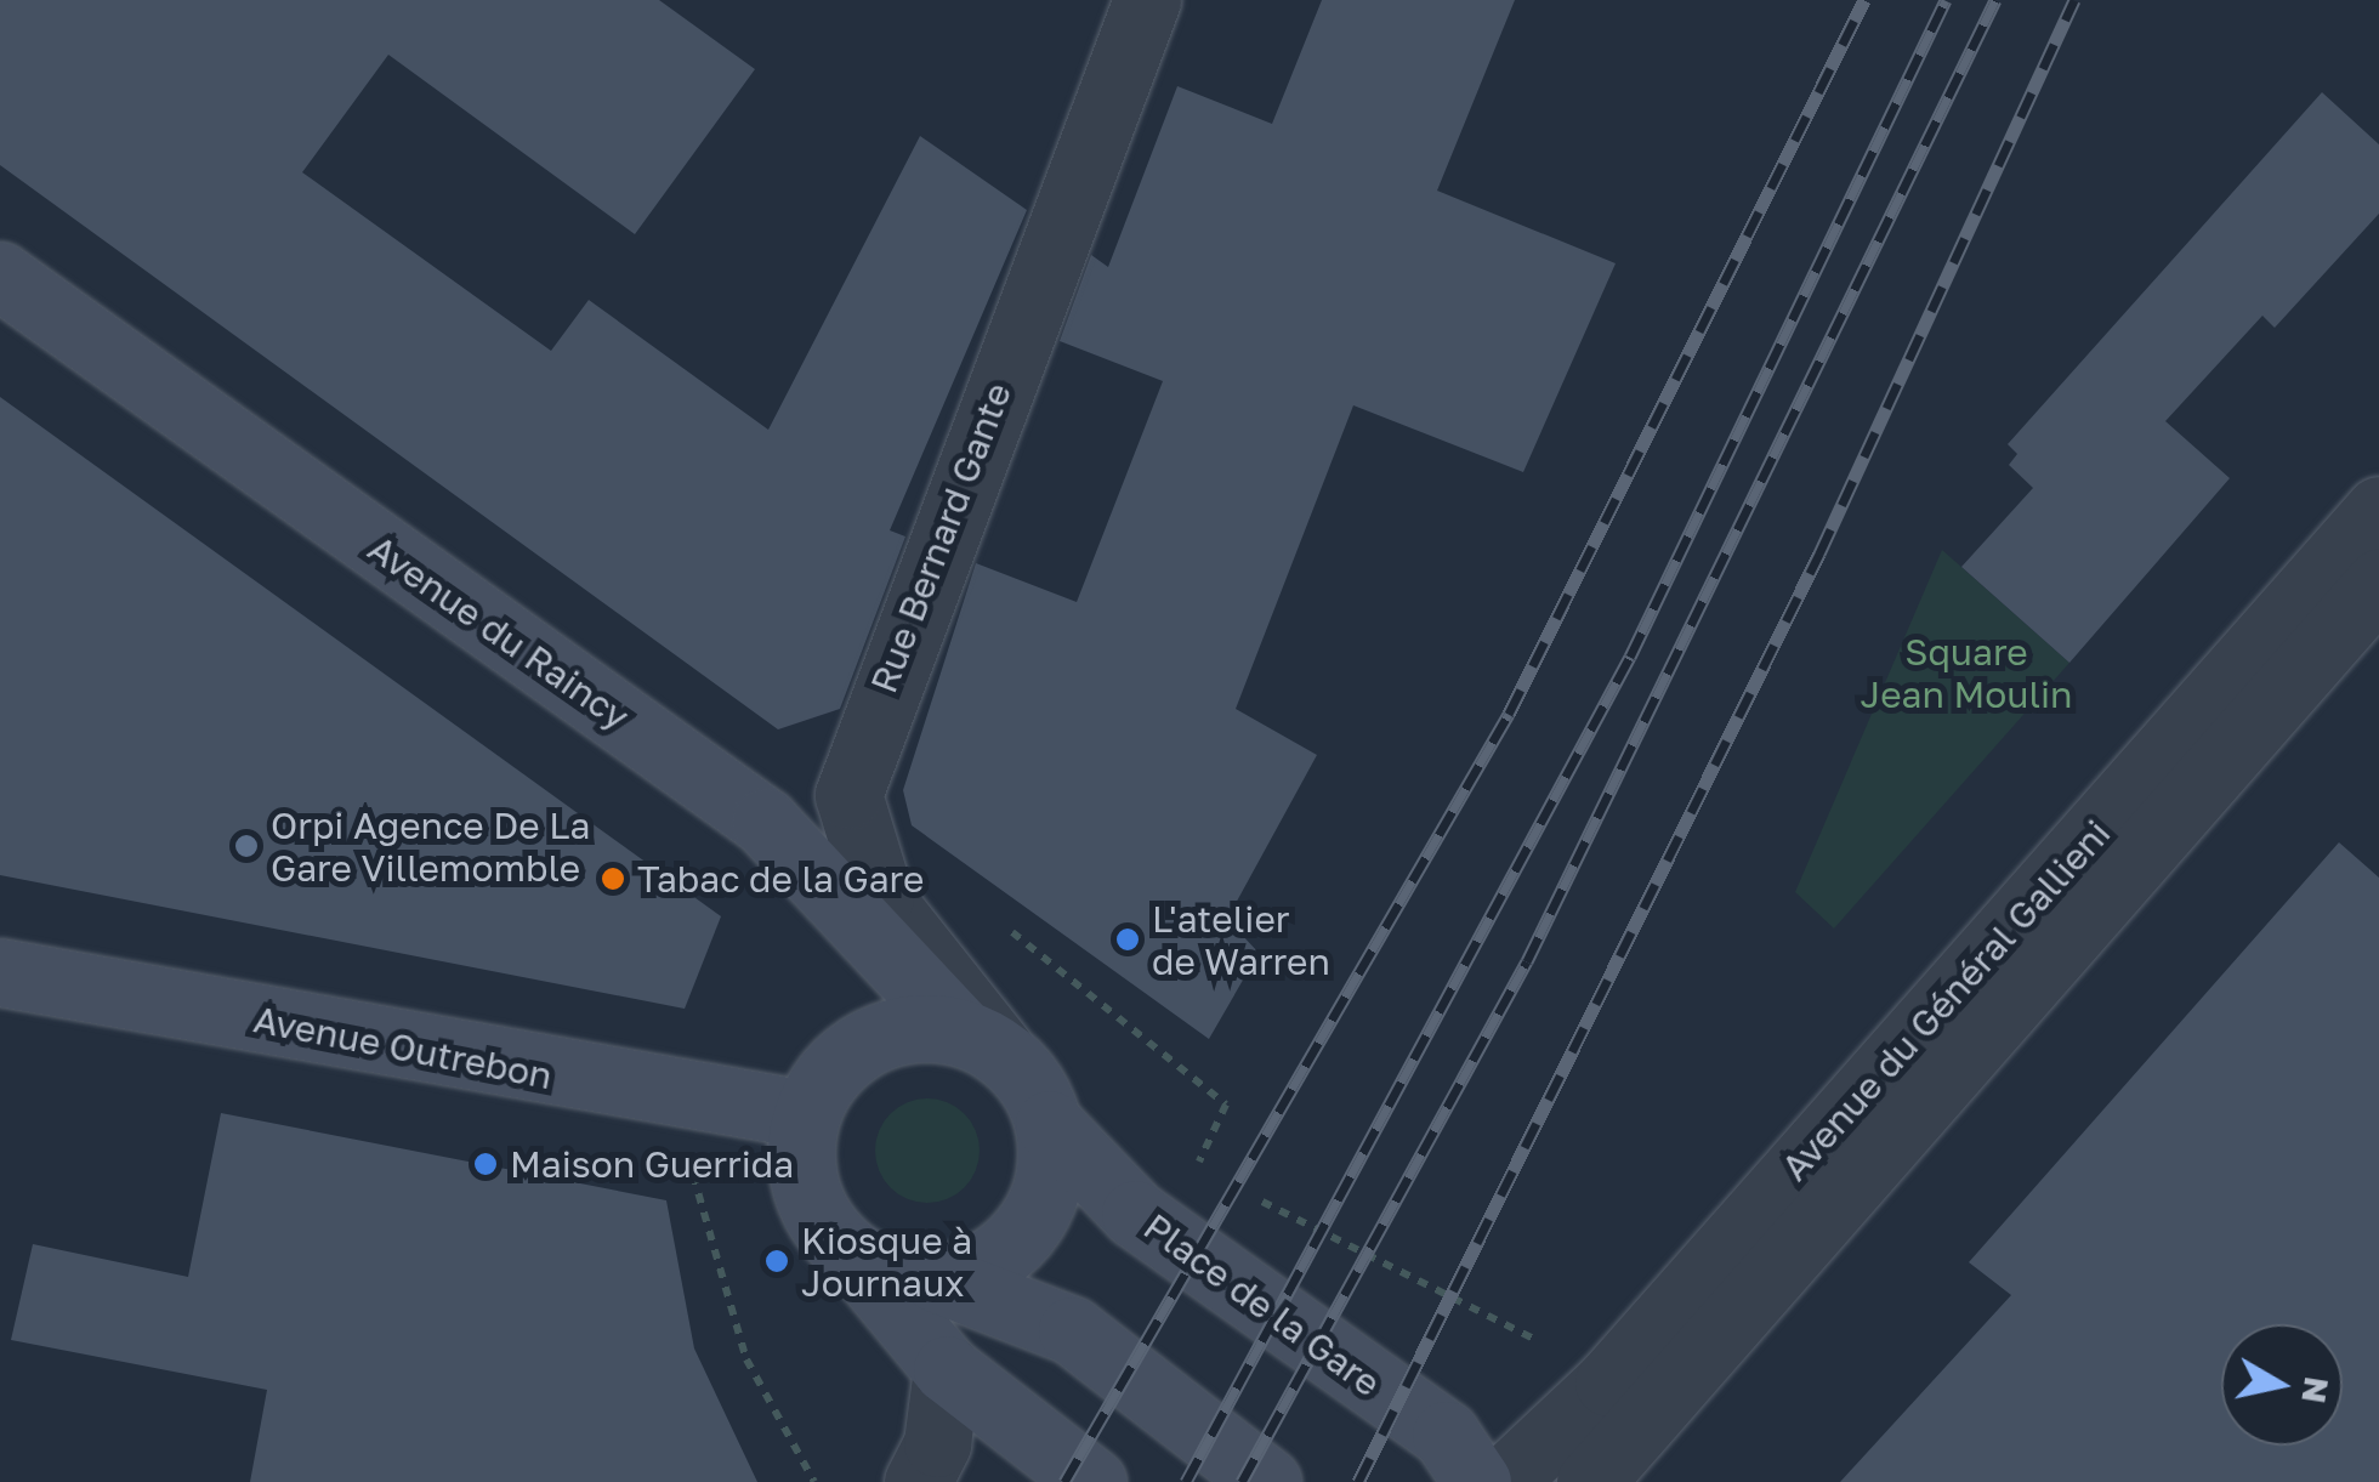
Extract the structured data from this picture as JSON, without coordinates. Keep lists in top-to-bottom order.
{
  "streets": {
    "main road": ["Avenue du Raincy", "Avenue Outrebon", "Place de la Gare"],
    "street": ["Rue Bernard Gante", "Avenue du Général Gallieni"]
  },
  "crossings": [
    ["Rue Bernard Gante", "Avenue du Raincy"],
    ["Rue Bernard Gante", "Avenue Outrebon"],
    ["Rue Bernard Gante", "Place de la Gare"],
    ["Avenue du Raincy", "Avenue Outrebon"],
    ["Avenue du Raincy", "Place de la Gare"],
    ["Avenue Outrebon", "Place de la Gare"]
  ],
  "parks": ["Square Jean Moulin"],
  "places": [
    "Orpi Agence De La Gare Villemomble",
    "Tabac de la Gare",
    "L'atelier de Warren",
    "Maison Guerrida",
    "Kiosque à Journaux"
  ],
  "north": "right"
}
